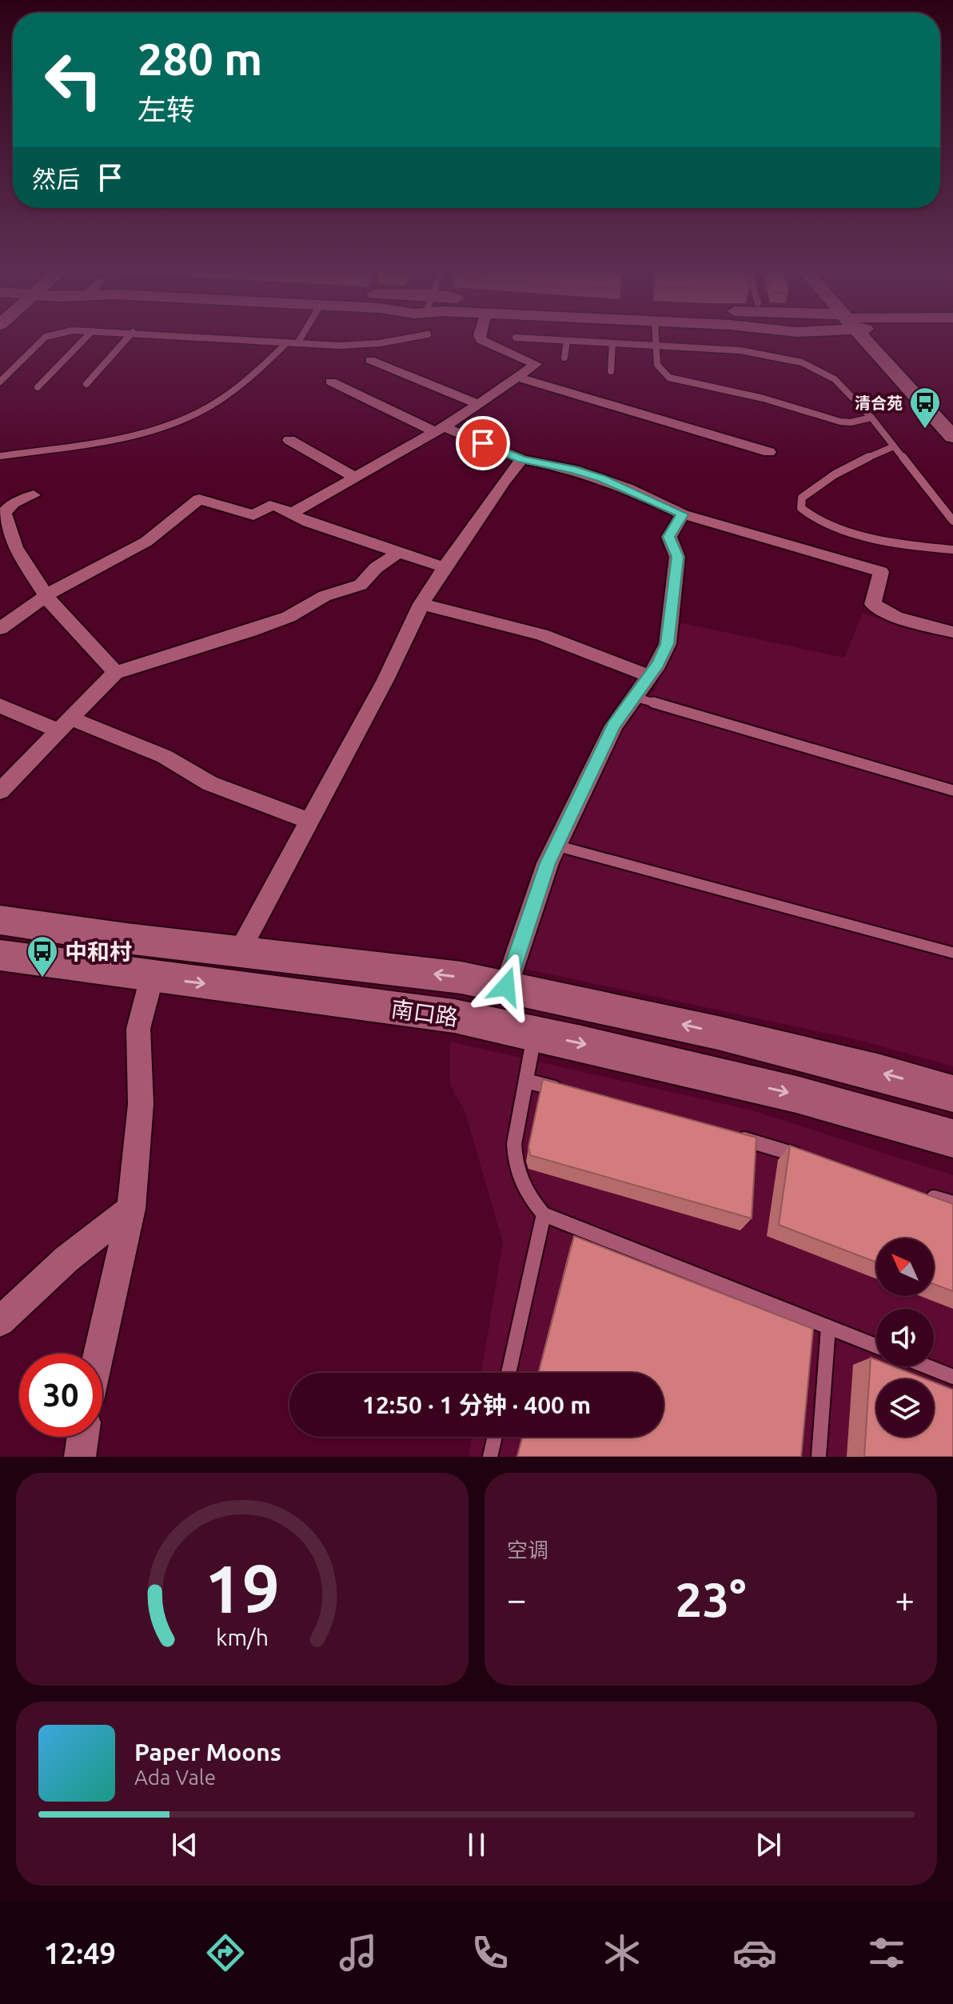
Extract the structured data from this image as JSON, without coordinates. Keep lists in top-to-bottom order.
{
  "streets": {
    "street": ["南口路"]
  },
  "places": {
    "bus stop": ["清合苑", "中和村"]
  },
  "north": "top left",
  "page": {
    "turn": ["280 m", "左转"],
    "then": "然后",
    "limit": "30",
    "trip": "12:50 · 1 分钟 · 400 m",
    "tile": "空调",
    "heat": ["−", "23°", "+"],
    "song": ["Paper Moons", "Ada Vale"],
    "tabs": "12:49",
    "gauge": ["19", "km/h"]
  }
}
